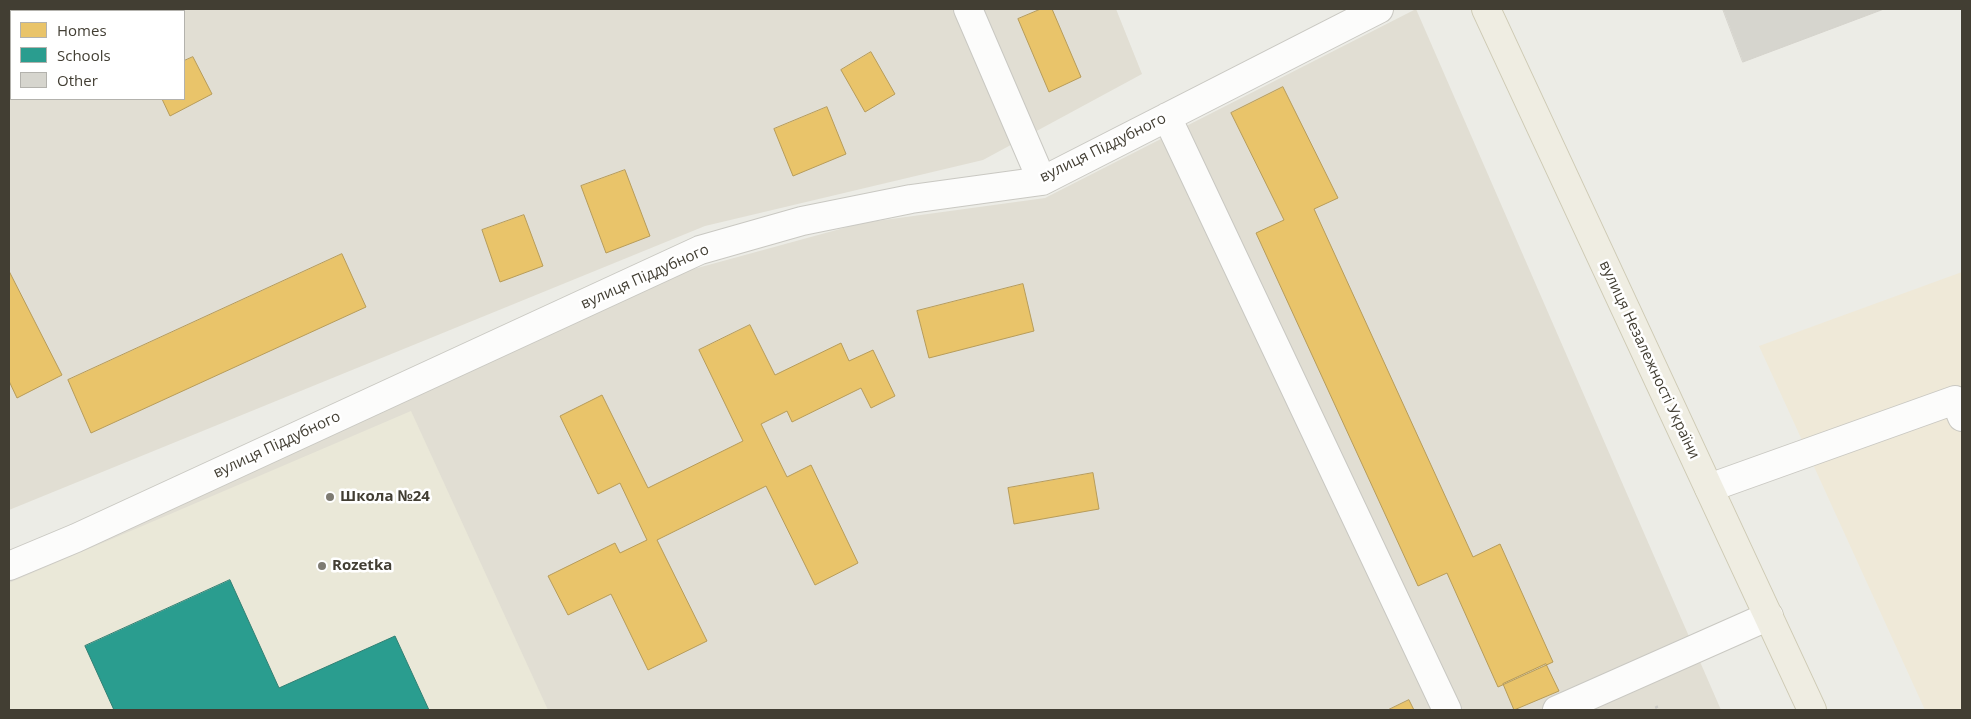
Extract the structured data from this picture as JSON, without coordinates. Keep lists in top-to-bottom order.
{
  "streets": {
    "main road": ["вулиця Незалежності України"],
    "street": ["вулиця Піддубного"]
  },
  "places": ["Школа №24", "Rozetka"],
  "legend": ["Homes", "Schools", "Other"]
}
